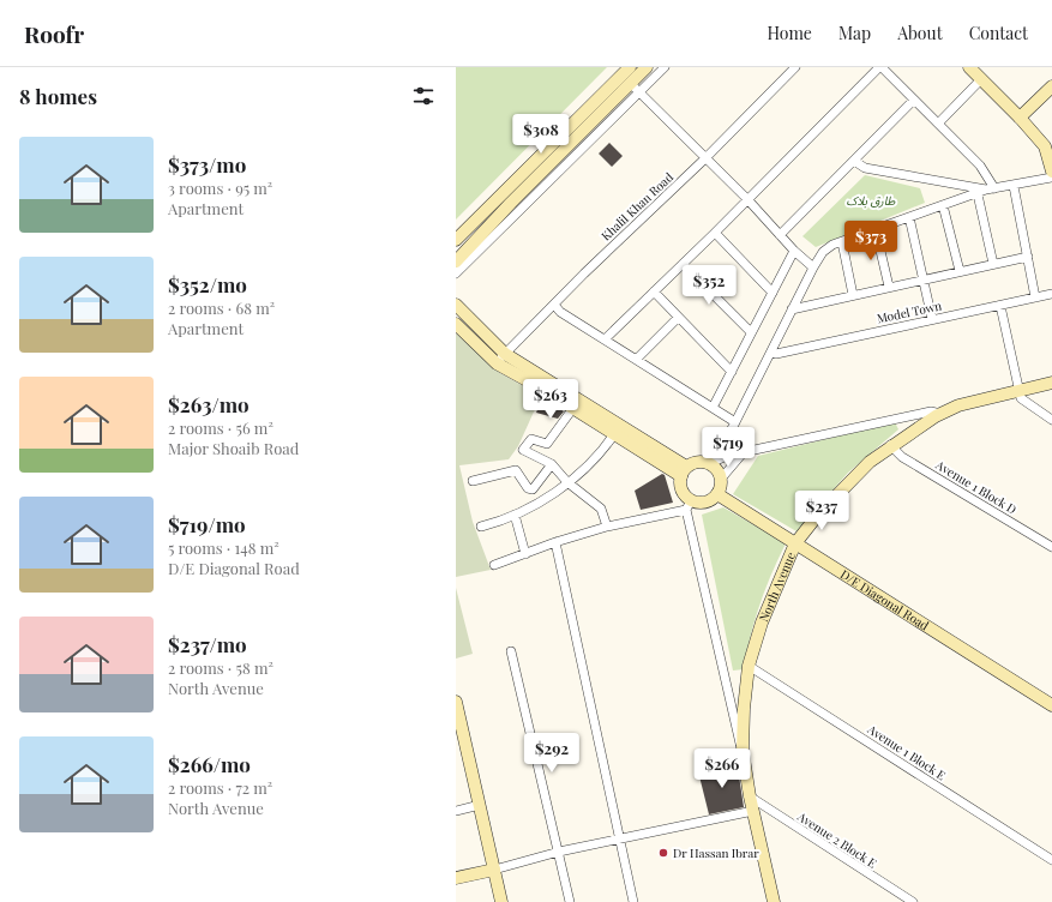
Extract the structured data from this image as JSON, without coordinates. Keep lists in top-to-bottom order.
{
  "streets": {
    "street": [
      "Khalil Khan Road",
      "Model Town",
      "Avenue 1 Block D",
      "North Avenue",
      "D/E Diagonal Road",
      "Avenue 1 Block E",
      "Avenue 2 Block E"
    ]
  },
  "crossings": [
    ["Avenue 1 Block D", "North Avenue"],
    ["North Avenue", "D/E Diagonal Road"],
    ["North Avenue", "Avenue 1 Block E"],
    ["North Avenue", "Avenue 2 Block E"]
  ],
  "parks": ["طارق بلاک"],
  "places": ["Dr Hassan Ibrar"],
  "page": {
    "header": "Roofr",
    "nav": [
      "Home",
      "Map",
      "About",
      "Contact"
    ],
    "heading": "8 homes",
    "price": [
      "$308",
      "$373",
      "$352",
      "$263",
      "$719",
      "$237",
      "$292",
      "$266"
    ],
    "list": [
      {
        "name": "$373/mo",
        "note": "3 rooms · 95 m² · Apartment"
      },
      {
        "name": "$352/mo",
        "note": "2 rooms · 68 m² · Apartment"
      },
      {
        "name": "$263/mo",
        "note": "2 rooms · 56 m² · Major Shoaib Road"
      },
      {
        "name": "$719/mo",
        "note": "5 rooms · 148 m² · D/E Diagonal Road"
      },
      {
        "name": "$237/mo",
        "note": "2 rooms · 58 m² · North Avenue"
      },
      {
        "name": "$266/mo",
        "note": "2 rooms · 72 m² · North Avenue"
      }
    ]
  }
}
